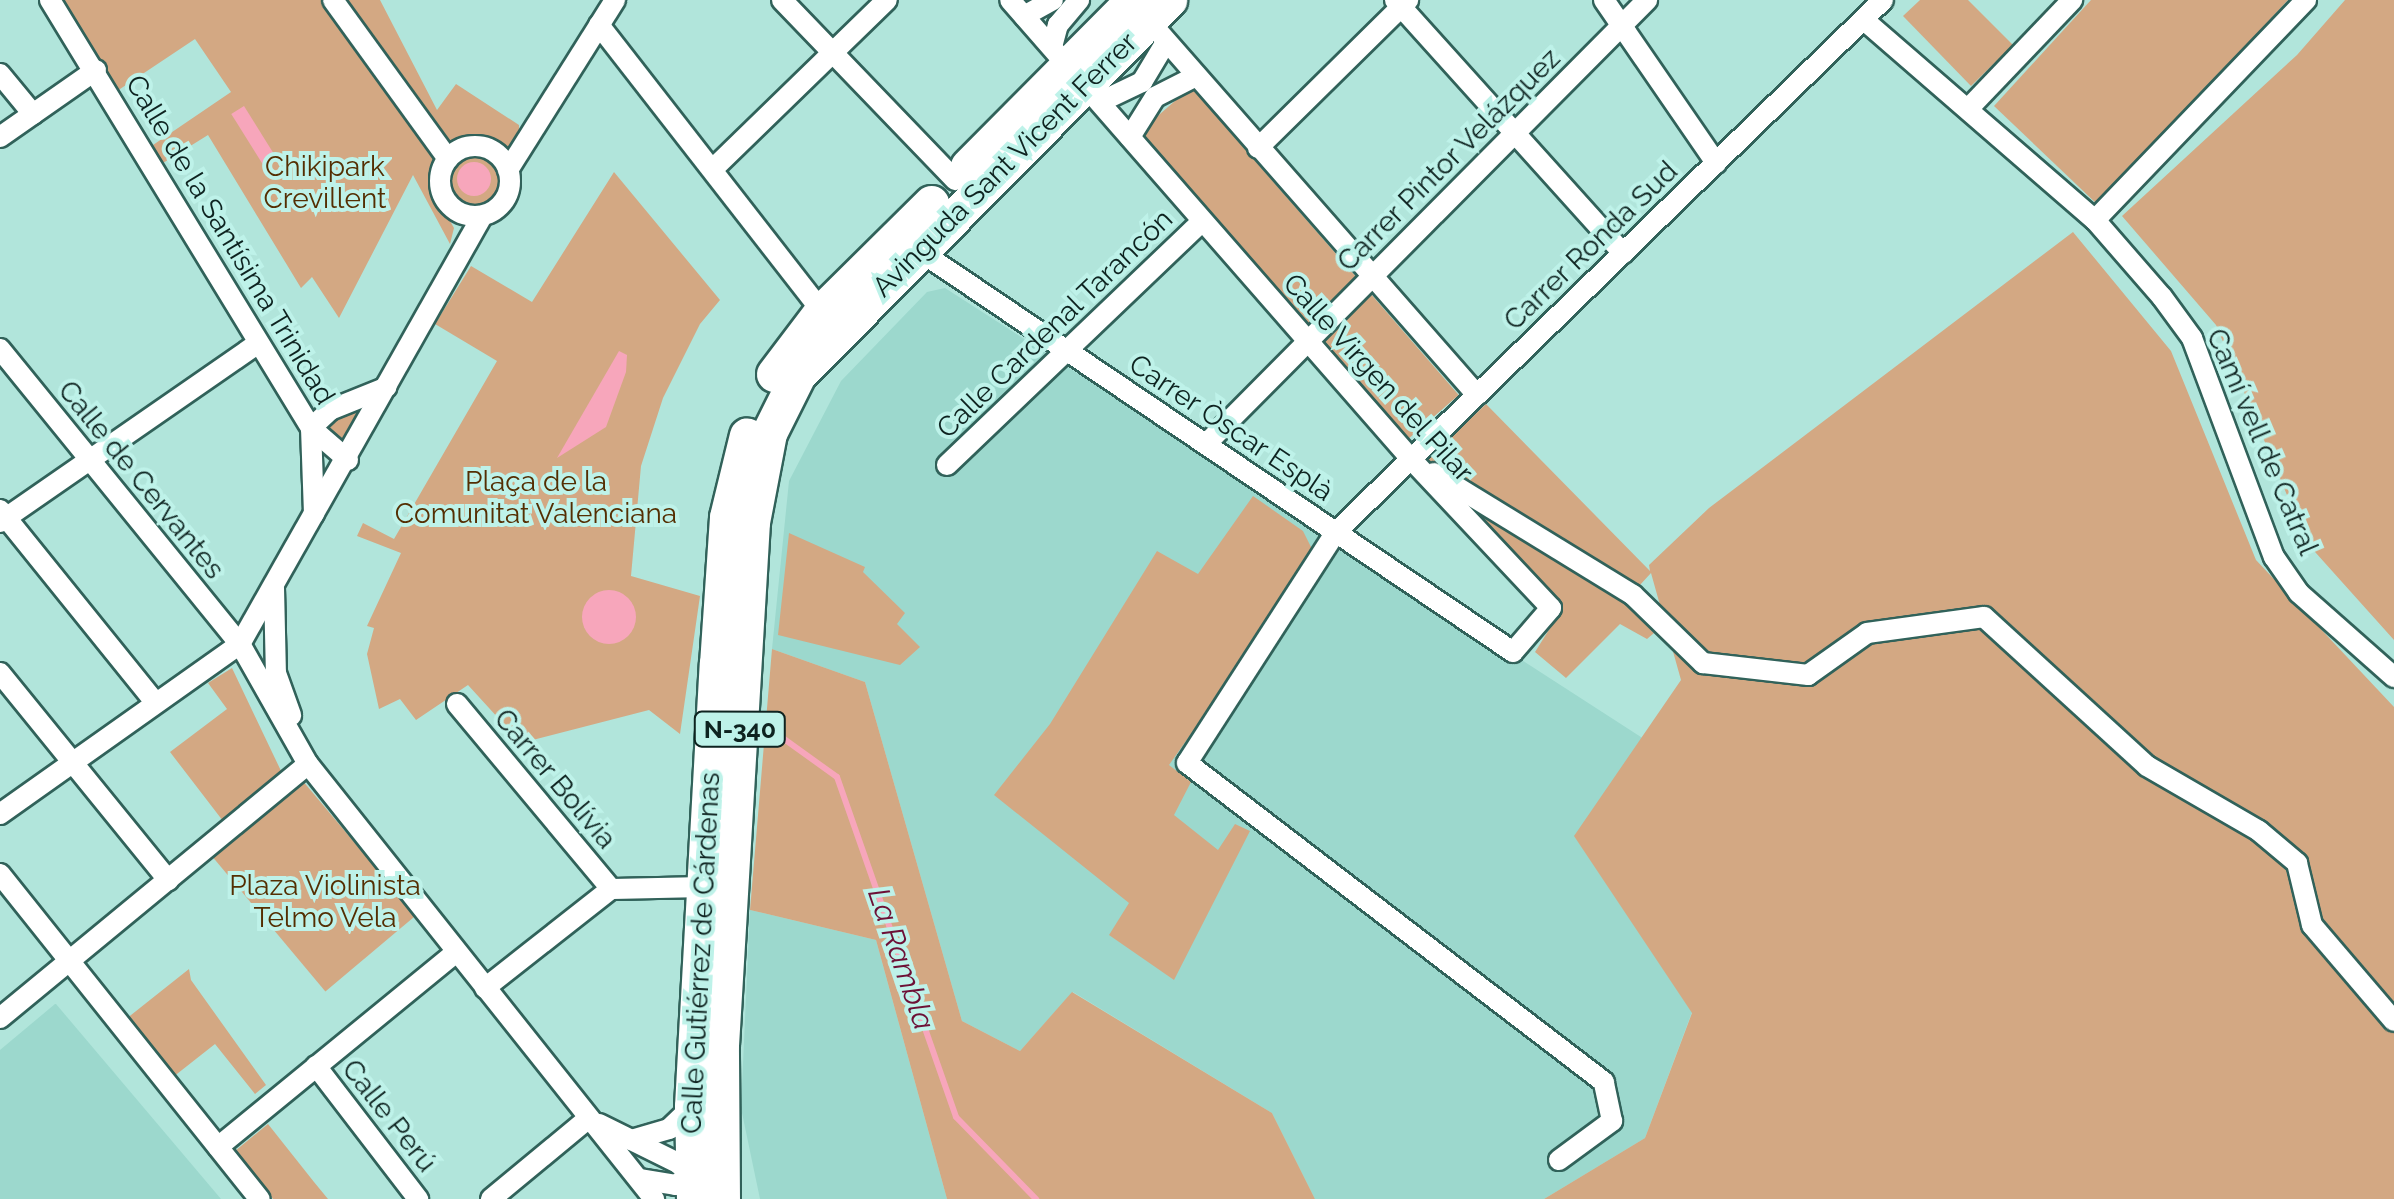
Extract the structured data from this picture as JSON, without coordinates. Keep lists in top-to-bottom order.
{
  "streets": {
    "highway": ["Avinguda Sant Vicent Ferrer", "N-340", "Calle Gutiérrez de Cárdenas"],
    "street": [
      "Carrer Pintor Velázquez",
      "Calle de la Santísima Trinidad",
      "Carrer Ronda Sud",
      "Calle Cardenal Tarancón",
      "Calle Virgen del Pilar",
      "Carrer Òscar Esplà",
      "Camí vell de Catral",
      "Calle de Cervantes",
      "Carrer Bolívia",
      "Calle Perú"
    ]
  },
  "crossings": [
    ["Carrer Pintor Velázquez", "Calle Virgen del Pilar"],
    ["Carrer Pintor Velázquez", "Carrer Òscar Esplà"],
    ["Avinguda Sant Vicent Ferrer", "Calle Virgen del Pilar"],
    ["Avinguda Sant Vicent Ferrer", "Carrer Òscar Esplà"],
    ["Avinguda Sant Vicent Ferrer", "Calle Gutiérrez de Cárdenas"],
    ["Carrer Ronda Sud", "Calle Virgen del Pilar"],
    ["Carrer Ronda Sud", "Carrer Òscar Esplà"],
    ["Carrer Ronda Sud", "Camí vell de Catral"],
    ["Calle Cardenal Tarancón", "Calle Virgen del Pilar"],
    ["Calle Cardenal Tarancón", "Carrer Òscar Esplà"],
    ["Calle Virgen del Pilar", "Carrer Òscar Esplà"],
    ["Carrer Bolívia", "Calle Gutiérrez de Cárdenas"]
  ],
  "water": ["La Rambla"],
  "parks": ["Chikipark Crevillent", "Plaça de la Comunitat Valenciana", "Plaza Violinista Telmo Vela"]
}
